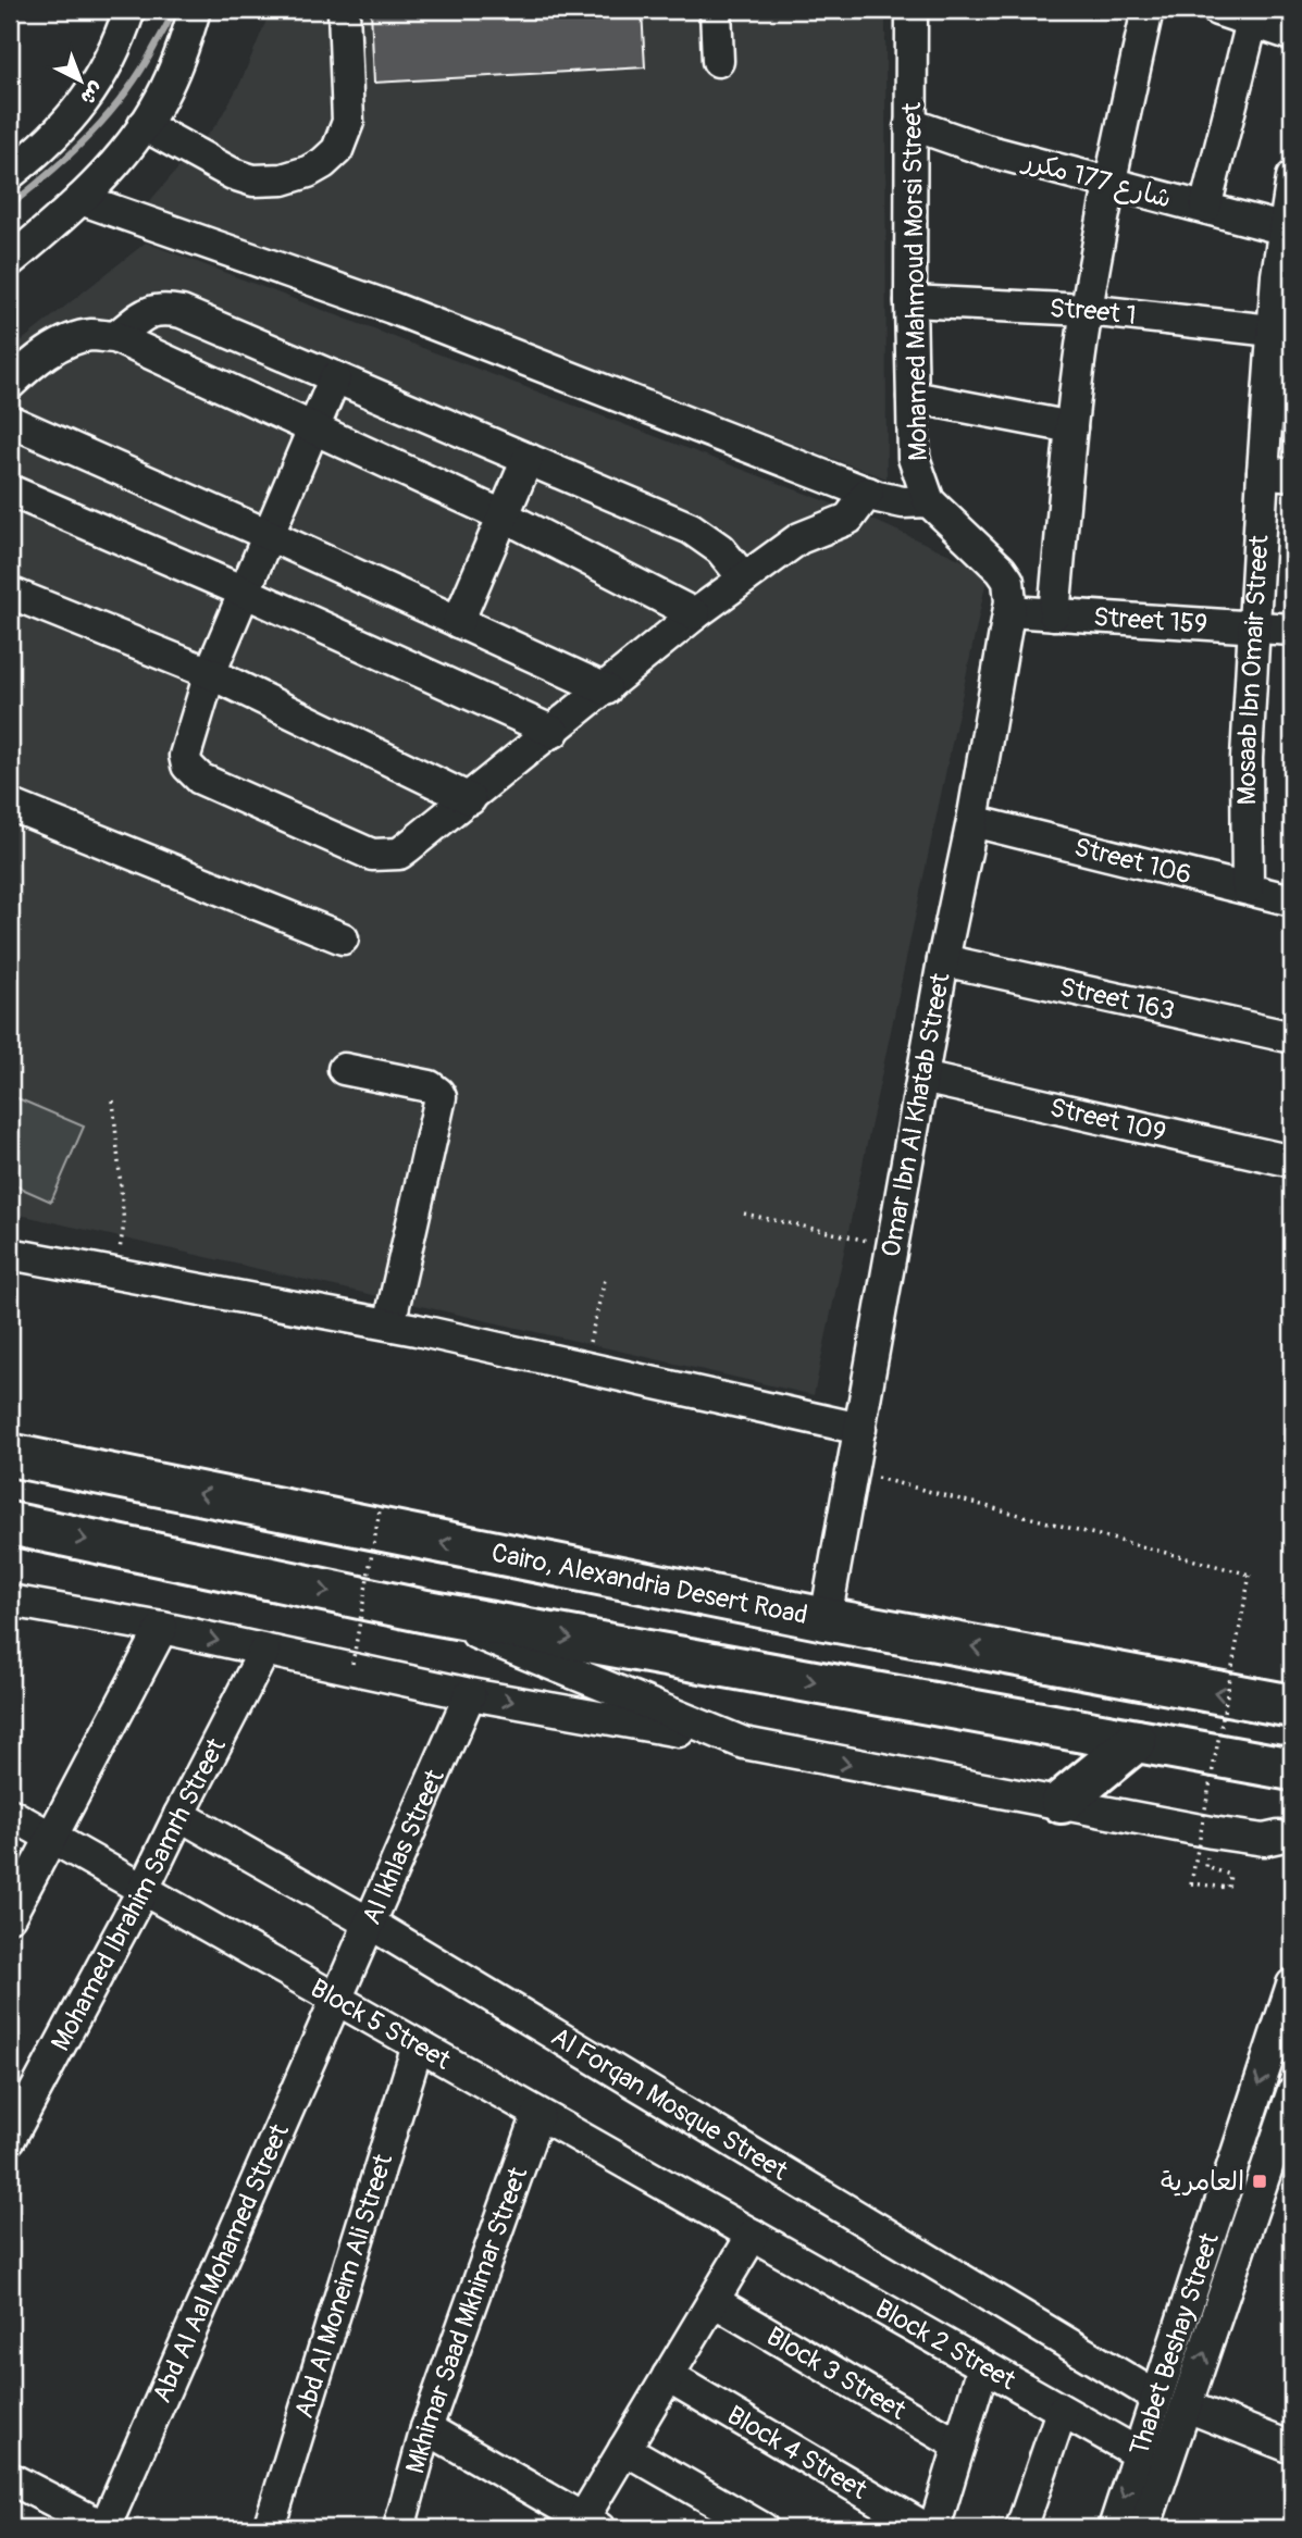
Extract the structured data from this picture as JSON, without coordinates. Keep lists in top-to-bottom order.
{
  "streets": {
    "highway": ["Cairo, Alexandria Desert Road"],
    "street": [
      "شارع 177 مكرر",
      "Mohamed Mahmoud Morsi Street",
      "Street 1",
      "Street 159",
      "Mosaab Ibn Omair Street",
      "Street 106",
      "Street 163",
      "Omar Ibn Al Khatab Street",
      "Street 109",
      "Al Ikhlas Street",
      "Mohamed Ibrahim Samrh Street",
      "Block 5 Street",
      "Al Forqan Mosque Street",
      "Abd Al Aal Mohamed Street",
      "Abd Al Moneim Ali Street",
      "Mkhimar Saad Mkhimar Street",
      "Thabet Beshay Street",
      "Block 2 Street",
      "Block 3 Street",
      "Block 4 Street"
    ]
  },
  "crossings": [
    ["شارع 177 مكرر", "Mohamed Mahmoud Morsi Street"],
    ["شارع 177 مكرر", "Mosaab Ibn Omair Street"],
    ["Mohamed Mahmoud Morsi Street", "Street 1"],
    ["Mohamed Mahmoud Morsi Street", "Street 159"],
    ["Mohamed Mahmoud Morsi Street", "Omar Ibn Al Khatab Street"],
    ["Street 1", "Mosaab Ibn Omair Street"],
    ["Street 159", "Mosaab Ibn Omair Street"],
    ["Street 159", "Omar Ibn Al Khatab Street"],
    ["Mosaab Ibn Omair Street", "Street 106"],
    ["Street 106", "Omar Ibn Al Khatab Street"],
    ["Street 163", "Omar Ibn Al Khatab Street"],
    ["Omar Ibn Al Khatab Street", "Street 109"],
    ["Omar Ibn Al Khatab Street", "Cairo, Alexandria Desert Road"],
    ["Al Ikhlas Street", "Block 5 Street"],
    ["Al Ikhlas Street", "Al Forqan Mosque Street"],
    ["Al Ikhlas Street", "Abd Al Aal Mohamed Street"],
    ["Mohamed Ibrahim Samrh Street", "Block 5 Street"],
    ["Mohamed Ibrahim Samrh Street", "Al Forqan Mosque Street"],
    ["Block 5 Street", "Abd Al Aal Mohamed Street"],
    ["Block 5 Street", "Abd Al Moneim Ali Street"],
    ["Block 5 Street", "Mkhimar Saad Mkhimar Street"],
    ["Block 5 Street", "Block 2 Street"],
    ["Al Forqan Mosque Street", "Thabet Beshay Street"],
    ["Thabet Beshay Street", "Block 2 Street"]
  ],
  "places": {
    "transit": ["العامرية"]
  },
  "north": "bottom right"
}
